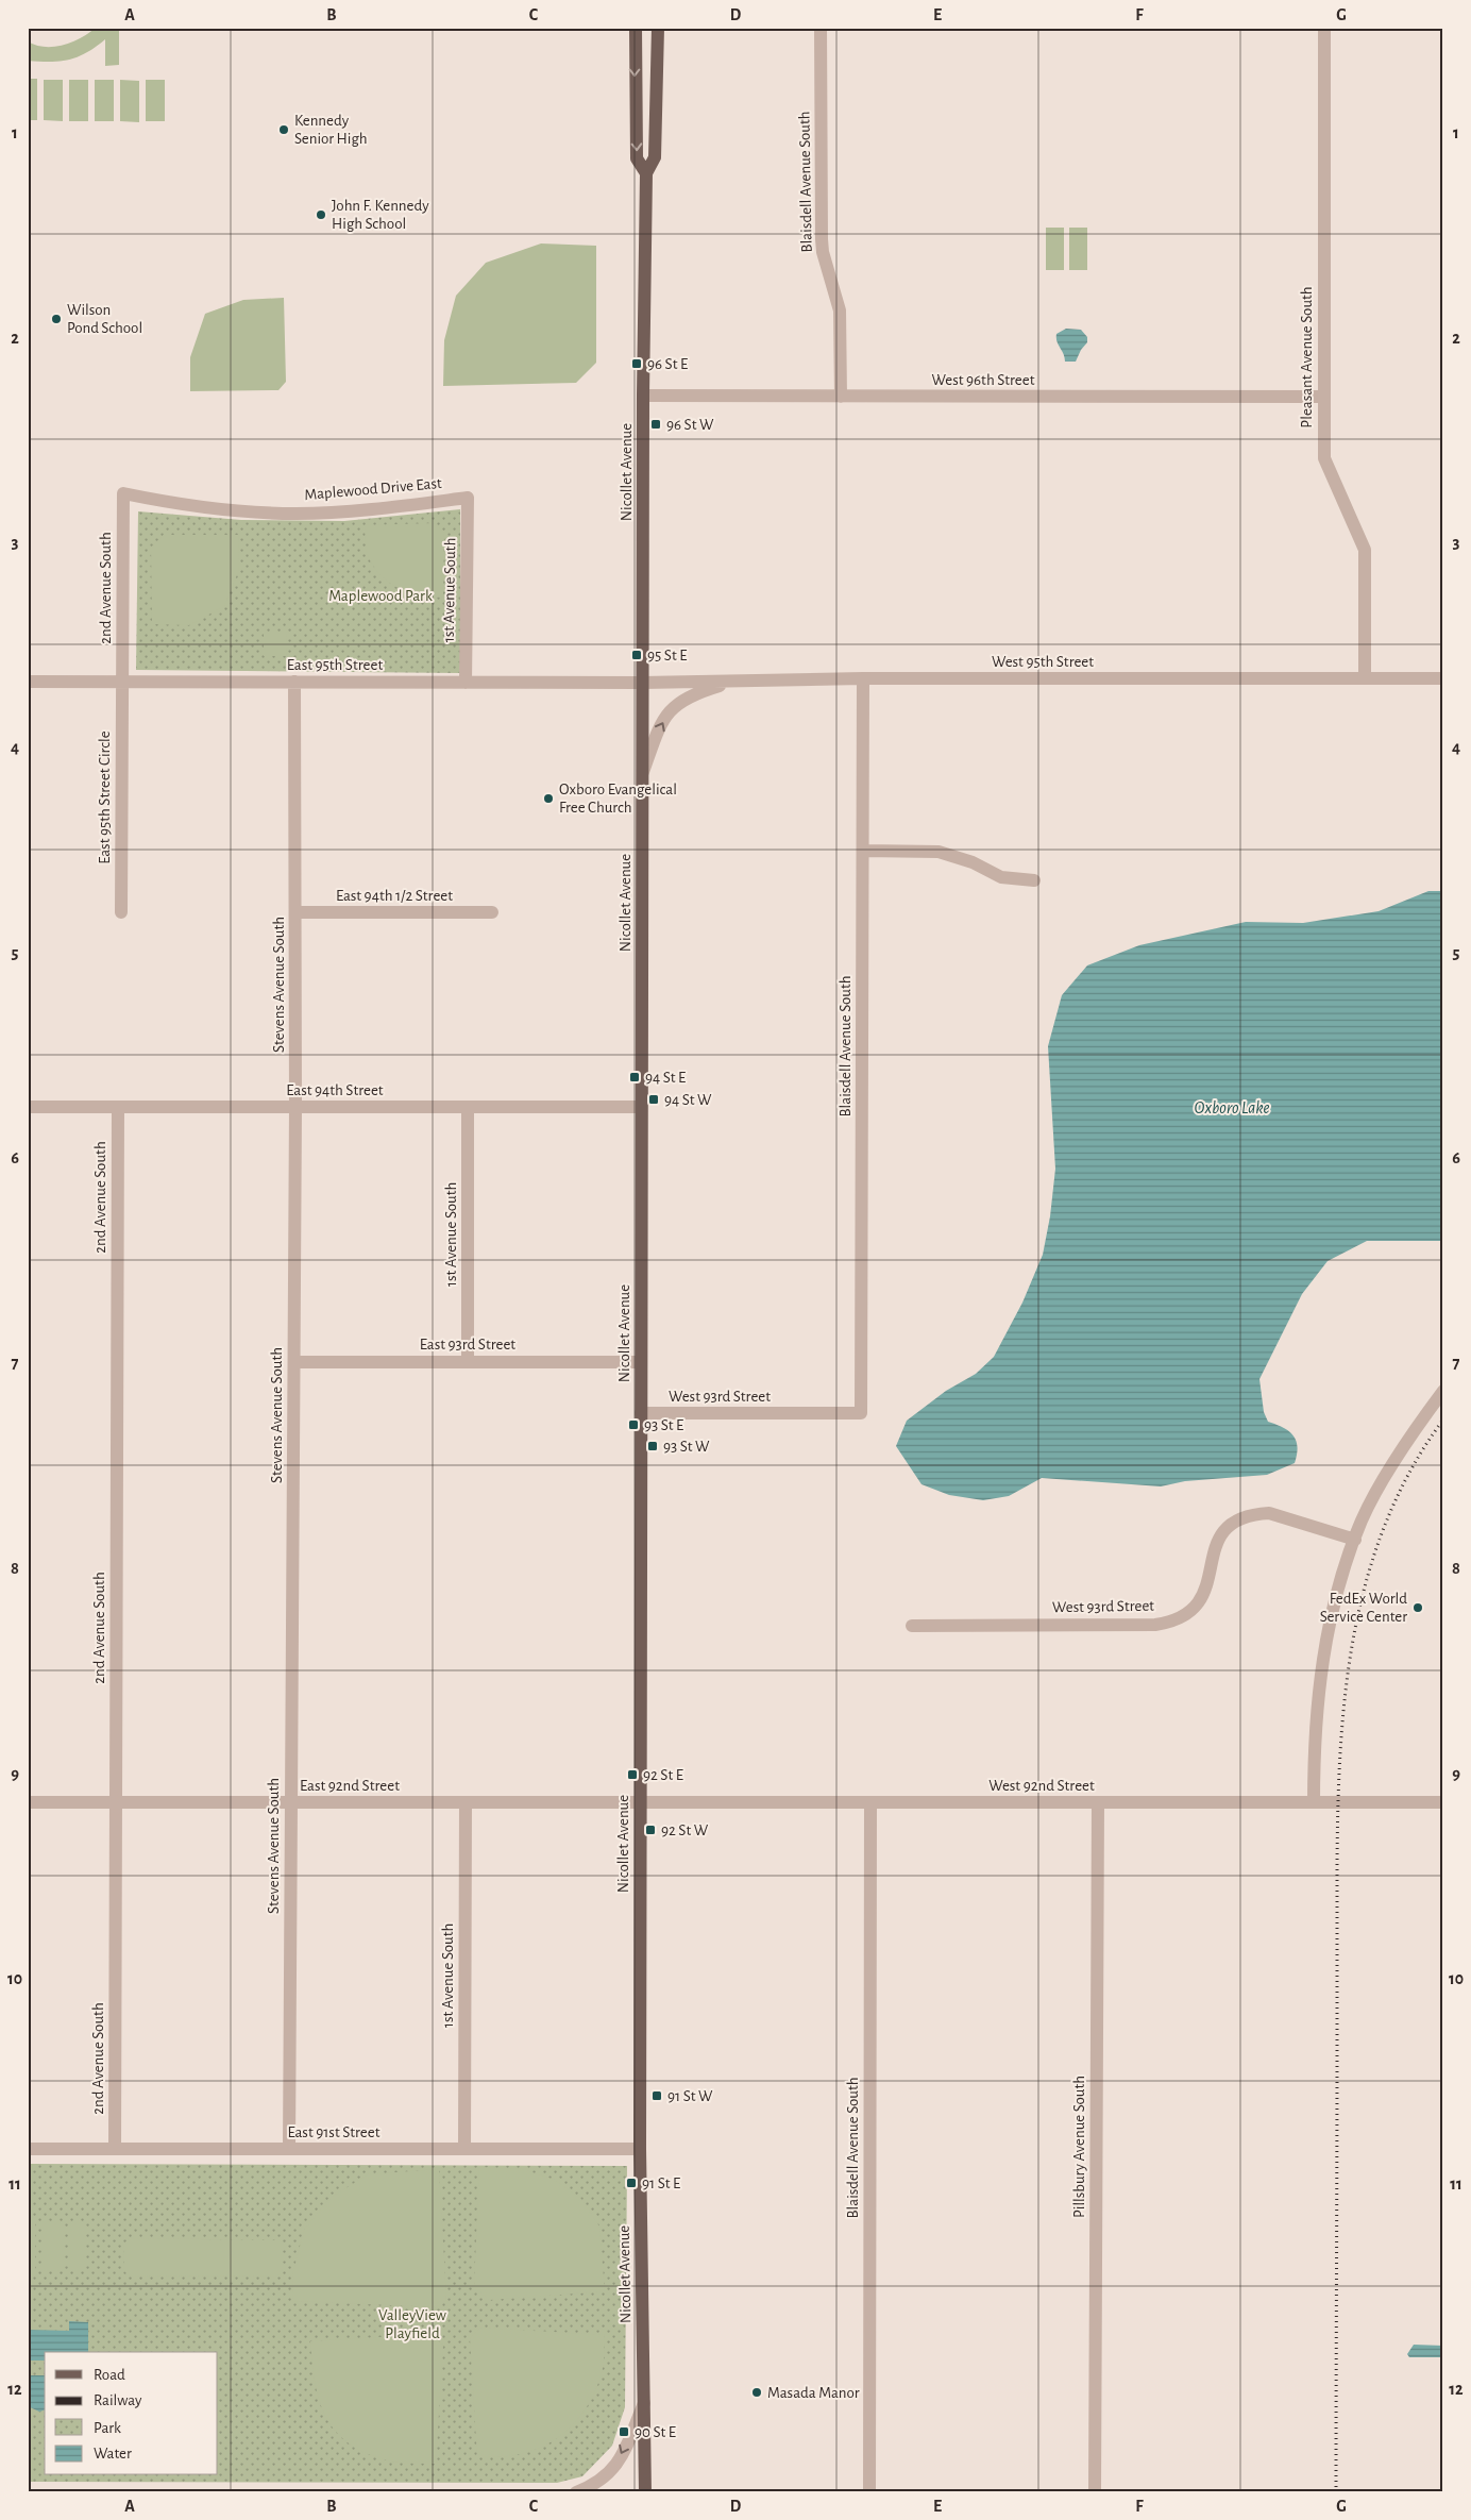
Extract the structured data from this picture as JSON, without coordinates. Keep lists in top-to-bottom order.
{
  "streets": {
    "main road": ["Nicollet Avenue"],
    "street": [
      "Blaisdell Avenue South",
      "Pleasant Avenue South",
      "West 96th Street",
      "Maplewood Drive East",
      "2nd Avenue South",
      "1st Avenue South",
      "West 95th Street",
      "East 95th Street",
      "East 95th Street Circle",
      "East 94th 1/2 Street",
      "Stevens Avenue South",
      "East 94th Street",
      "East 93rd Street",
      "West 93rd Street",
      "East 92nd Street",
      "West 92nd Street",
      "East 91st Street",
      "Pillsbury Avenue South"
    ]
  },
  "crossings": [
    ["Blaisdell Avenue South", "West 96th Street"],
    ["Blaisdell Avenue South", "West 95th Street"],
    ["Blaisdell Avenue South", "West 93rd Street"],
    ["Blaisdell Avenue South", "West 92nd Street"],
    ["Pleasant Avenue South", "West 96th Street"],
    ["Pleasant Avenue South", "West 95th Street"],
    ["West 96th Street", "Nicollet Avenue"],
    ["Nicollet Avenue", "West 95th Street"],
    ["Nicollet Avenue", "East 95th Street"],
    ["Nicollet Avenue", "East 94th Street"],
    ["Nicollet Avenue", "East 93rd Street"],
    ["Nicollet Avenue", "West 93rd Street"],
    ["Nicollet Avenue", "East 92nd Street"],
    ["Nicollet Avenue", "West 92nd Street"],
    ["Nicollet Avenue", "East 91st Street"],
    ["Maplewood Drive East", "2nd Avenue South"],
    ["Maplewood Drive East", "1st Avenue South"],
    ["2nd Avenue South", "East 95th Street"],
    ["2nd Avenue South", "East 95th Street Circle"],
    ["2nd Avenue South", "East 94th Street"],
    ["2nd Avenue South", "East 92nd Street"],
    ["2nd Avenue South", "East 91st Street"],
    ["1st Avenue South", "East 95th Street"],
    ["1st Avenue South", "East 94th Street"],
    ["1st Avenue South", "East 93rd Street"],
    ["1st Avenue South", "East 92nd Street"],
    ["1st Avenue South", "East 91st Street"],
    ["West 95th Street", "East 95th Street"],
    ["East 95th Street", "East 95th Street Circle"],
    ["East 95th Street", "Stevens Avenue South"],
    ["East 94th 1/2 Street", "Stevens Avenue South"],
    ["Stevens Avenue South", "East 94th Street"],
    ["Stevens Avenue South", "East 93rd Street"],
    ["Stevens Avenue South", "East 92nd Street"],
    ["Stevens Avenue South", "East 91st Street"],
    ["East 92nd Street", "West 92nd Street"],
    ["West 92nd Street", "Pillsbury Avenue South"]
  ],
  "water": ["Oxboro Lake"],
  "parks": ["Maplewood Park", "ValleyView Playfield"],
  "places": {
    "other": [
      "Kennedy Senior High",
      "John F. Kennedy High School",
      "Wilson Pond School",
      "Oxboro Evangelical Free Church",
      "FedEx World Service Center",
      "Masada Manor"
    ],
    "transit": [
      "96 St E",
      "96 St W",
      "95 St E",
      "94 St E",
      "94 St W",
      "93 St E",
      "93 St W",
      "92 St E",
      "92 St W",
      "91 St W",
      "91 St E",
      "90 St E"
    ]
  },
  "legend": [
    "Road",
    "Railway",
    "Park",
    "Water"
  ],
  "grid": {
    "columns": [
      "A",
      "B",
      "C",
      "D",
      "E",
      "F",
      "G"
    ],
    "rows": [
      "1",
      "2",
      "3",
      "4",
      "5",
      "6",
      "7",
      "8",
      "9",
      "10",
      "11",
      "12"
    ]
  }
}
